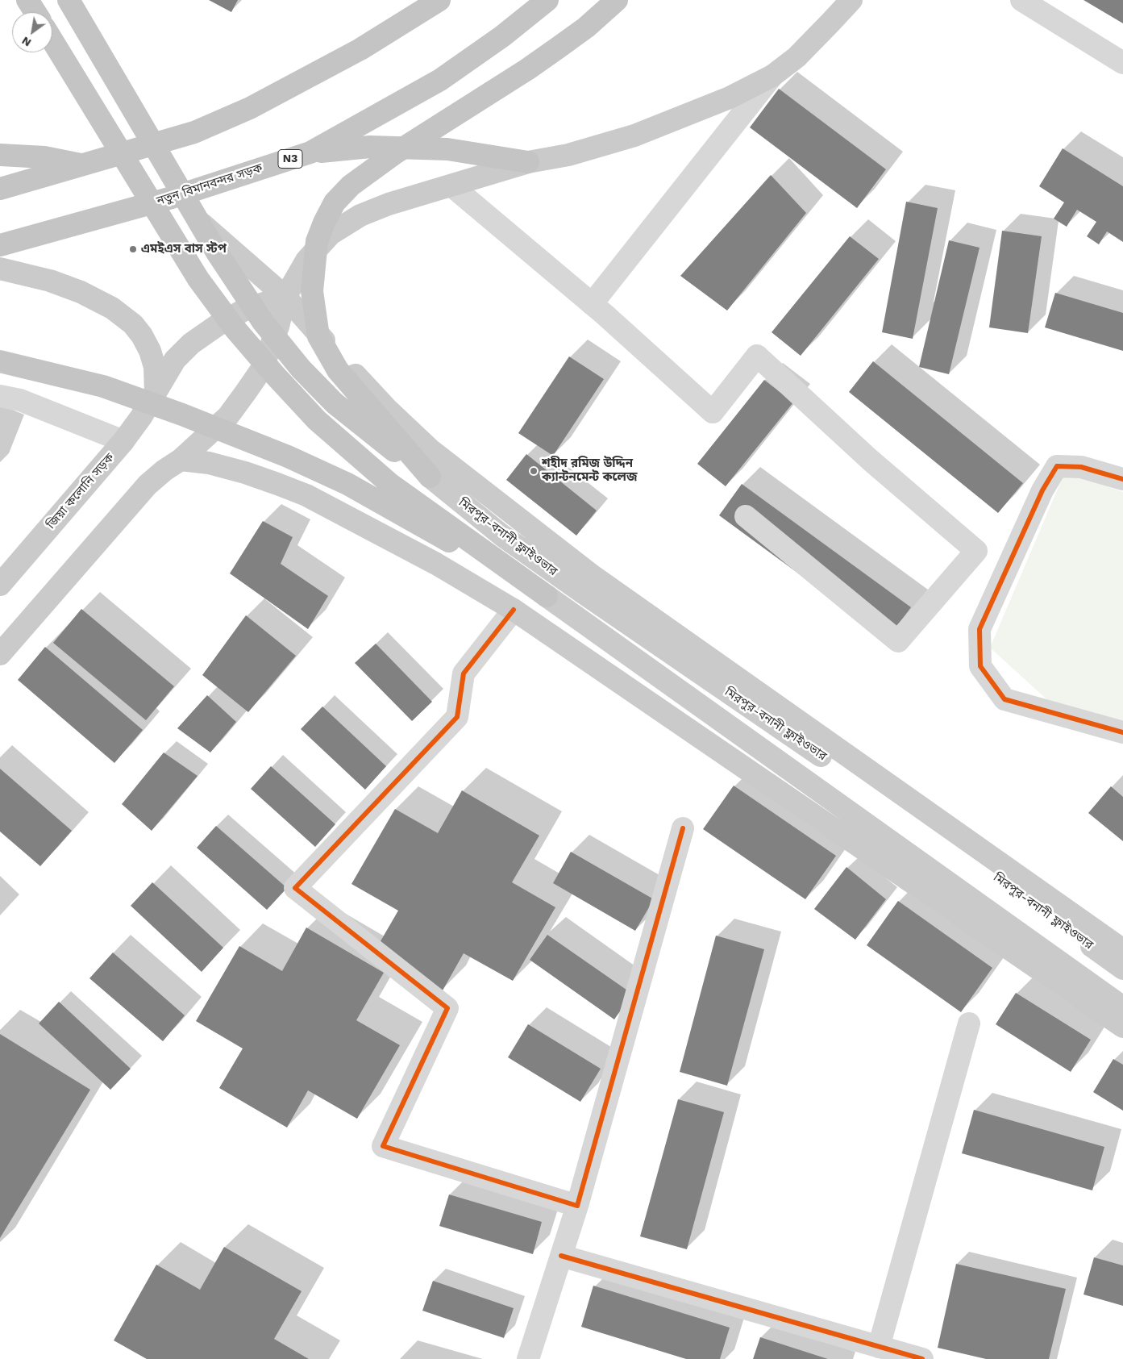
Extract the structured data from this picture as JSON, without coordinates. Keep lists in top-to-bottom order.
{
  "streets": {
    "highway": ["N3", "নতুন বিমানবন্দর সড়ক"],
    "main road": ["জিয়া কলোনি সড়ক", "মিরপুর-বনানী ফ্লাইওভার"]
  },
  "places": ["এমইএস বাস স্টপ", "শহীদ রমিজ উদ্দিন ক্যান্টনমেন্ট কলেজ"],
  "north": "bottom left"
}
